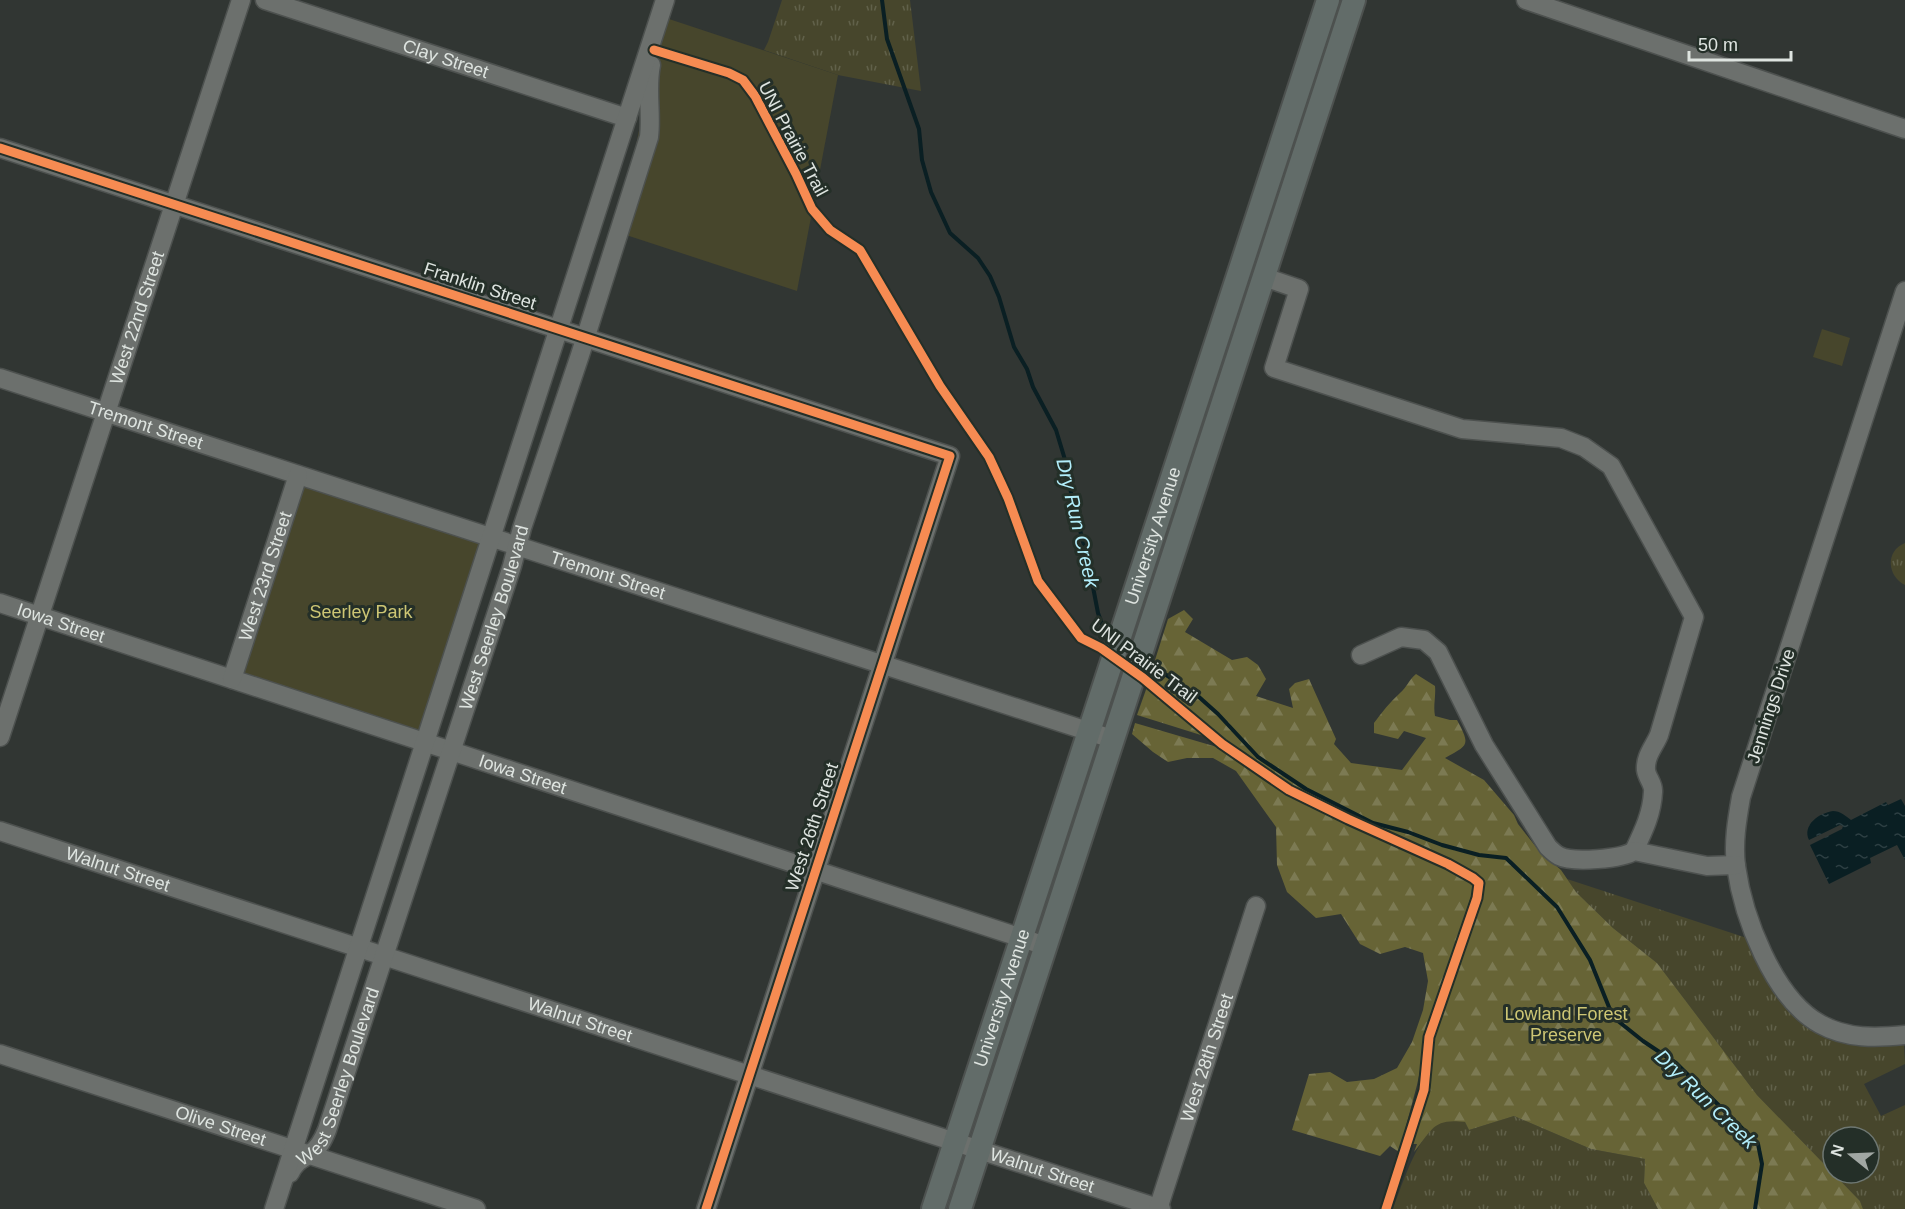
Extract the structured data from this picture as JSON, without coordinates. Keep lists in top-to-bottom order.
{
  "streets": {
    "main road": ["University Avenue"],
    "street": [
      "Clay Street",
      "Franklin Street",
      "West 22nd Street",
      "Tremont Street",
      "West 23rd Street",
      "West Seerley Boulevard",
      "Iowa Street",
      "Jennings Drive",
      "West 26th Street",
      "Walnut Street",
      "West 28th Street",
      "Olive Street"
    ],
    "cycle path": ["UNI Prairie Trail"]
  },
  "crossings": [
    ["Clay Street", "West Seerley Boulevard"],
    ["Franklin Street", "West 22nd Street"],
    ["Franklin Street", "West Seerley Boulevard"],
    ["Franklin Street", "West 26th Street"],
    ["West 22nd Street", "Tremont Street"],
    ["West 22nd Street", "Iowa Street"],
    ["Tremont Street", "University Avenue"],
    ["Tremont Street", "West 23rd Street"],
    ["Tremont Street", "West Seerley Boulevard"],
    ["Tremont Street", "West 26th Street"],
    ["University Avenue", "Iowa Street"],
    ["University Avenue", "Walnut Street"],
    ["West 23rd Street", "Iowa Street"],
    ["West Seerley Boulevard", "Iowa Street"],
    ["West Seerley Boulevard", "Walnut Street"],
    ["West Seerley Boulevard", "Olive Street"],
    ["Iowa Street", "West 26th Street"],
    ["West 26th Street", "Walnut Street"],
    ["Walnut Street", "West 28th Street"]
  ],
  "water": ["Dry Run Creek"],
  "parks": ["Seerley Park", "Lowland Forest Preserve"],
  "scale_bar": "50 m",
  "north": "left"
}
